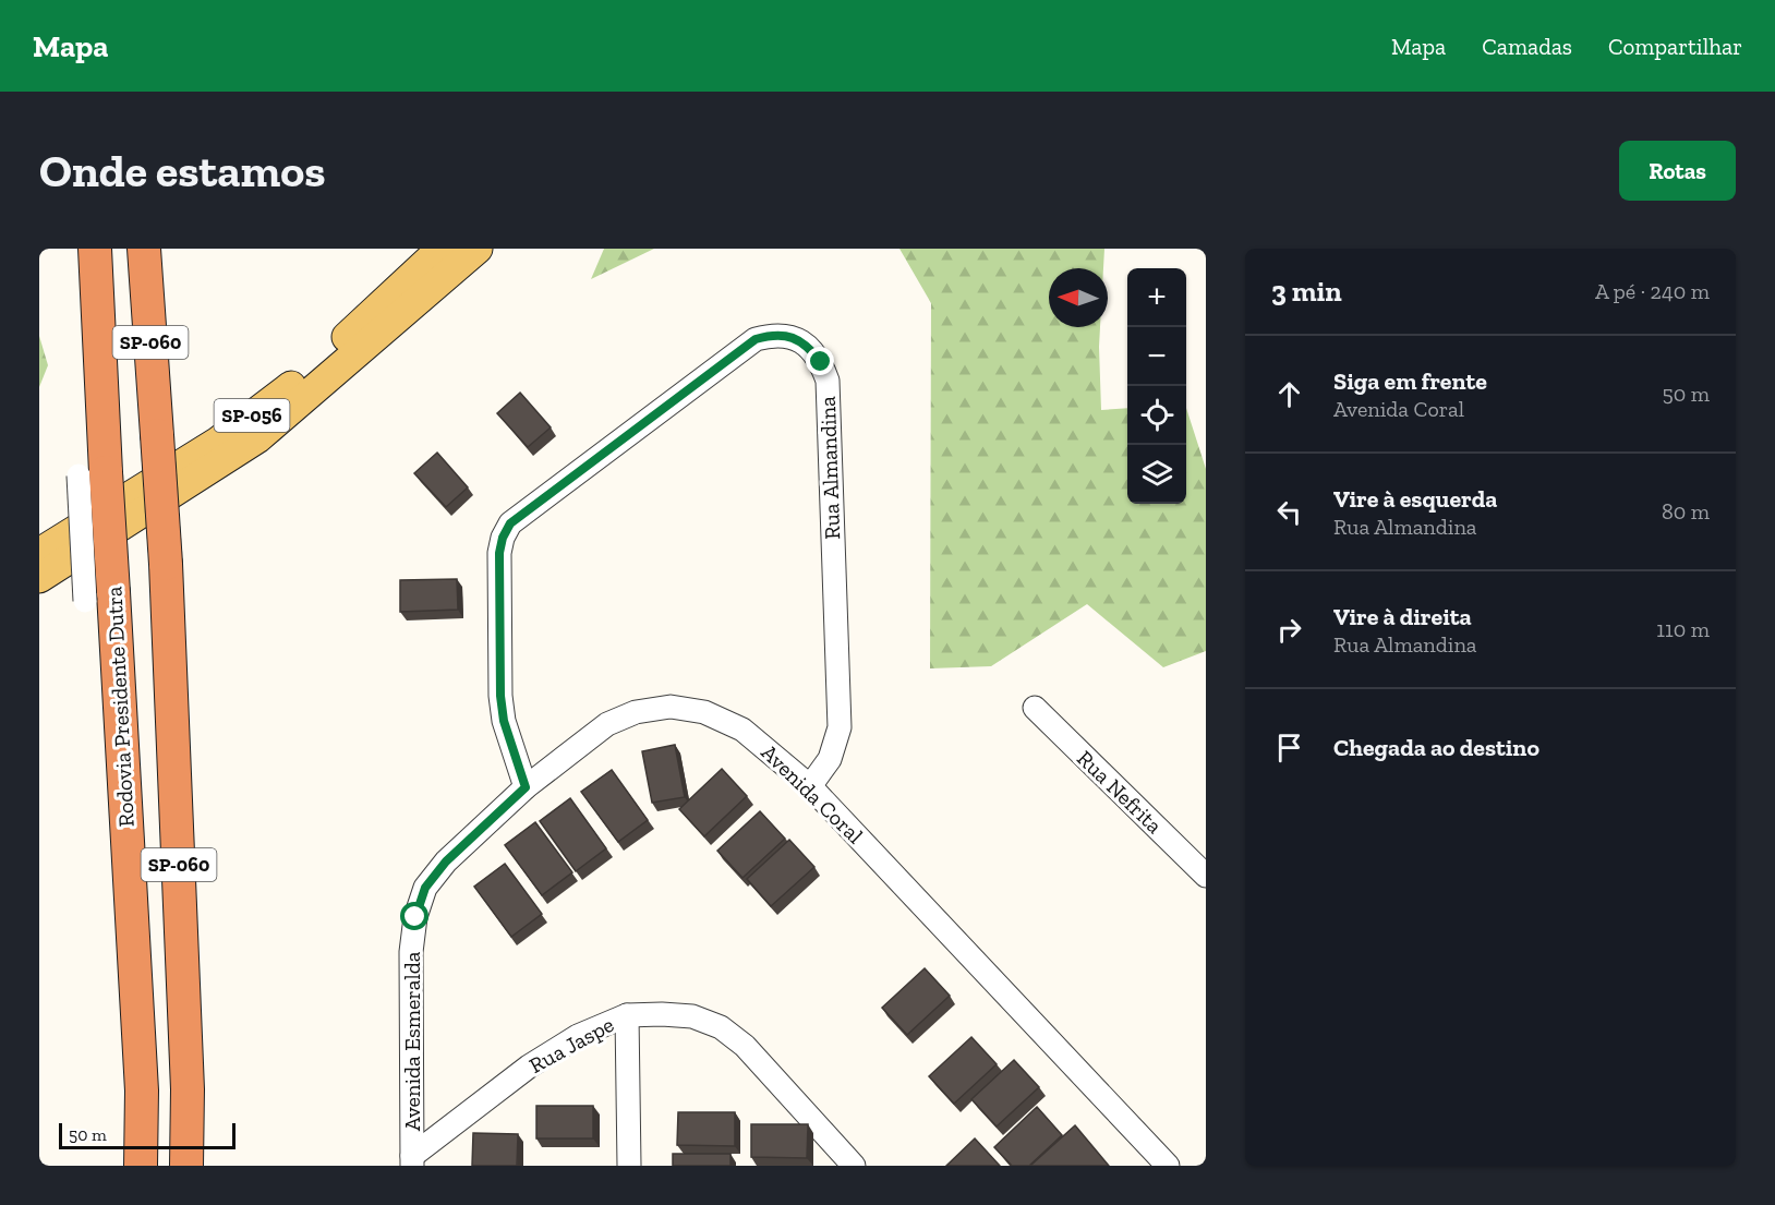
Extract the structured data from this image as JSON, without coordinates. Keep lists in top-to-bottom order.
{
  "streets": {
    "highway": ["SP-060", "Rodovia Presidente Dutra"],
    "main road": ["SP-056"],
    "street": [
      "Rua Almandina",
      "Rua Nefrita",
      "Avenida Coral",
      "Avenida Esmeralda",
      "Rua Jaspe"
    ]
  },
  "crossings": [
    ["Rua Almandina", "Avenida Coral"],
    ["Avenida Coral", "Avenida Esmeralda"],
    ["Avenida Esmeralda", "Rua Jaspe"]
  ],
  "scale_bar": "50 m",
  "north": "left",
  "page": {
    "header": "Mapa",
    "nav": ["Mapa", "Camadas", "Compartilhar"],
    "buttons": "Rotas",
    "title": "Onde estamos",
    "heading": ["3 min", "A pé · 240 m"],
    "map_buttons": ["+", "−"],
    "list": [
      ["Siga em frente", "Avenida Coral", "50 m"],
      ["Vire à esquerda", "Rua Almandina", "80 m"],
      ["Vire à direita", "Rua Almandina", "110 m"],
      "Chegada ao destino"
    ],
    "scale": "50 m"
  }
}
